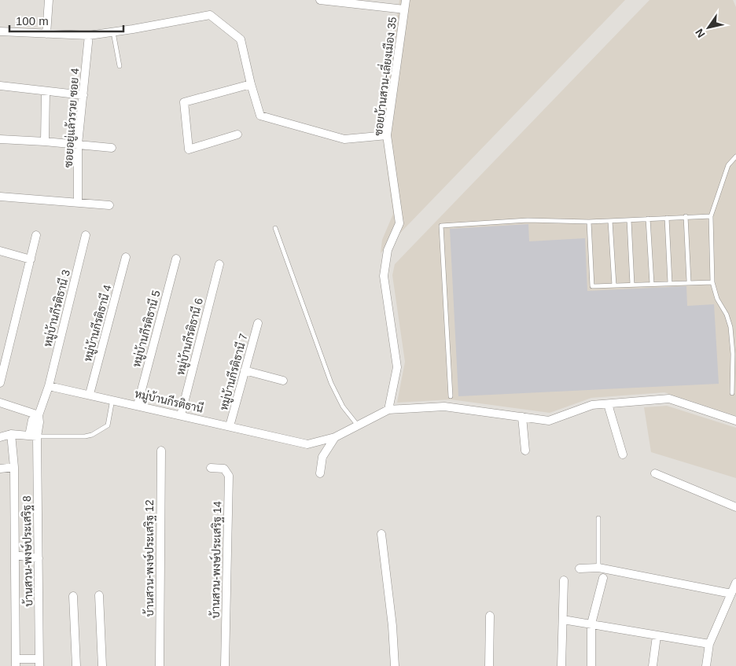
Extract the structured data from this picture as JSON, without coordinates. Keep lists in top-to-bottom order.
{
  "streets": {
    "street": [
      "ซอยบ้านสวน-เลี่ยงเมือง 35",
      "ซอยอยู่แล้วรวย ซอย 4",
      "หมู่บ้านกีรติธานี 3",
      "หมู่บ้านกีรติธานี 4",
      "หมู่บ้านกีรติธานี 5",
      "หมู่บ้านกีรติธานี 6",
      "หมู่บ้านกีรติธานี 7",
      "หมู่บ้านกีรติธานี",
      "บ้านสวน-พงษ์ประเสริฐ 8",
      "บ้านสวน-พงษ์ประเสริฐ 12",
      "บ้านสวน-พงษ์ประเสริฐ 14"
    ]
  },
  "crossings": [
    ["ซอยบ้านสวน-เลี่ยงเมือง 35", "หมู่บ้านกีรติธานี"],
    ["หมู่บ้านกีรติธานี 3", "หมู่บ้านกีรติธานี"],
    ["หมู่บ้านกีรติธานี 4", "หมู่บ้านกีรติธานี"],
    ["หมู่บ้านกีรติธานี 5", "หมู่บ้านกีรติธานี"],
    ["หมู่บ้านกีรติธานี 6", "หมู่บ้านกีรติธานี"],
    ["หมู่บ้านกีรติธานี 7", "หมู่บ้านกีรติธานี"]
  ],
  "scale_bar": "100 m",
  "north": "bottom left"
}
